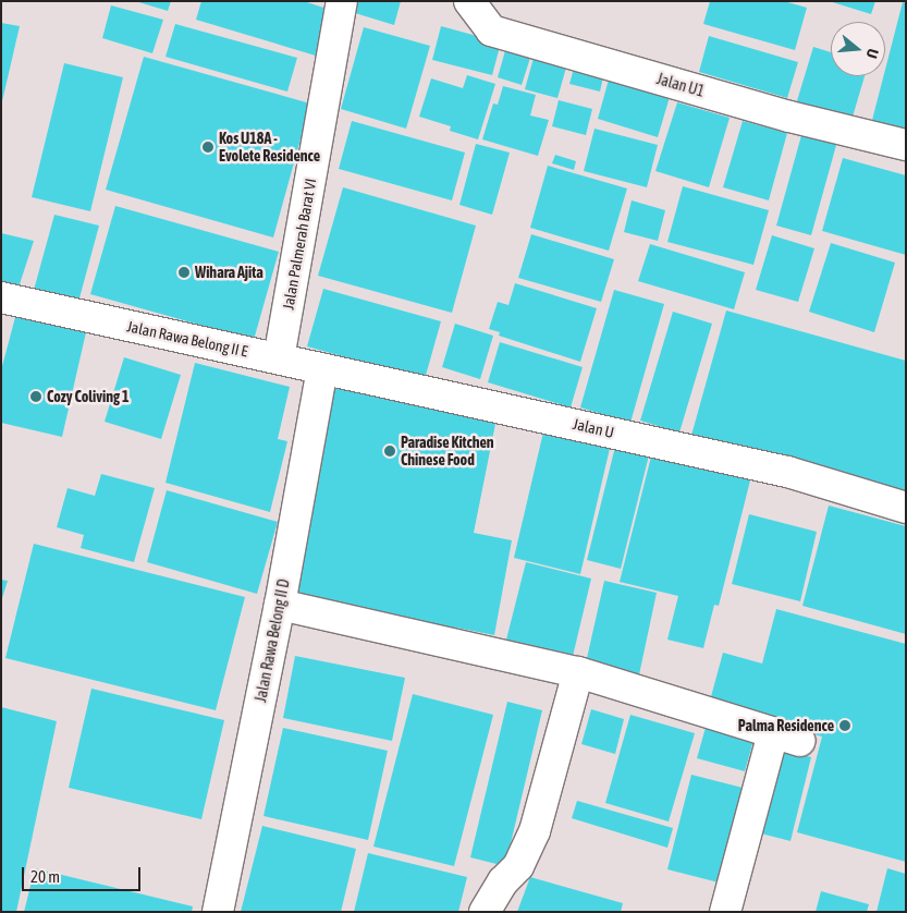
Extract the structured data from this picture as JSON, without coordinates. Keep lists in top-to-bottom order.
{
  "streets": {
    "street": [
      "Jalan U1",
      "Jalan Palmerah Barat VI",
      "Jalan Rawa Belong II E",
      "Jalan U",
      "Jalan Rawa Belong II D"
    ]
  },
  "crossings": [
    ["Jalan Palmerah Barat VI", "Jalan Rawa Belong II E"],
    ["Jalan Palmerah Barat VI", "Jalan U"],
    ["Jalan Rawa Belong II E", "Jalan U"],
    ["Jalan U", "Jalan Rawa Belong II D"]
  ],
  "places": [
    "Kos U18A - Evolete Residence",
    "Wihara Ajita",
    "Cozy Coliving 1",
    "Paradise Kitchen Chinese Food",
    "Palma Residence"
  ],
  "scale_bar": "20 m",
  "north": "right"
}
